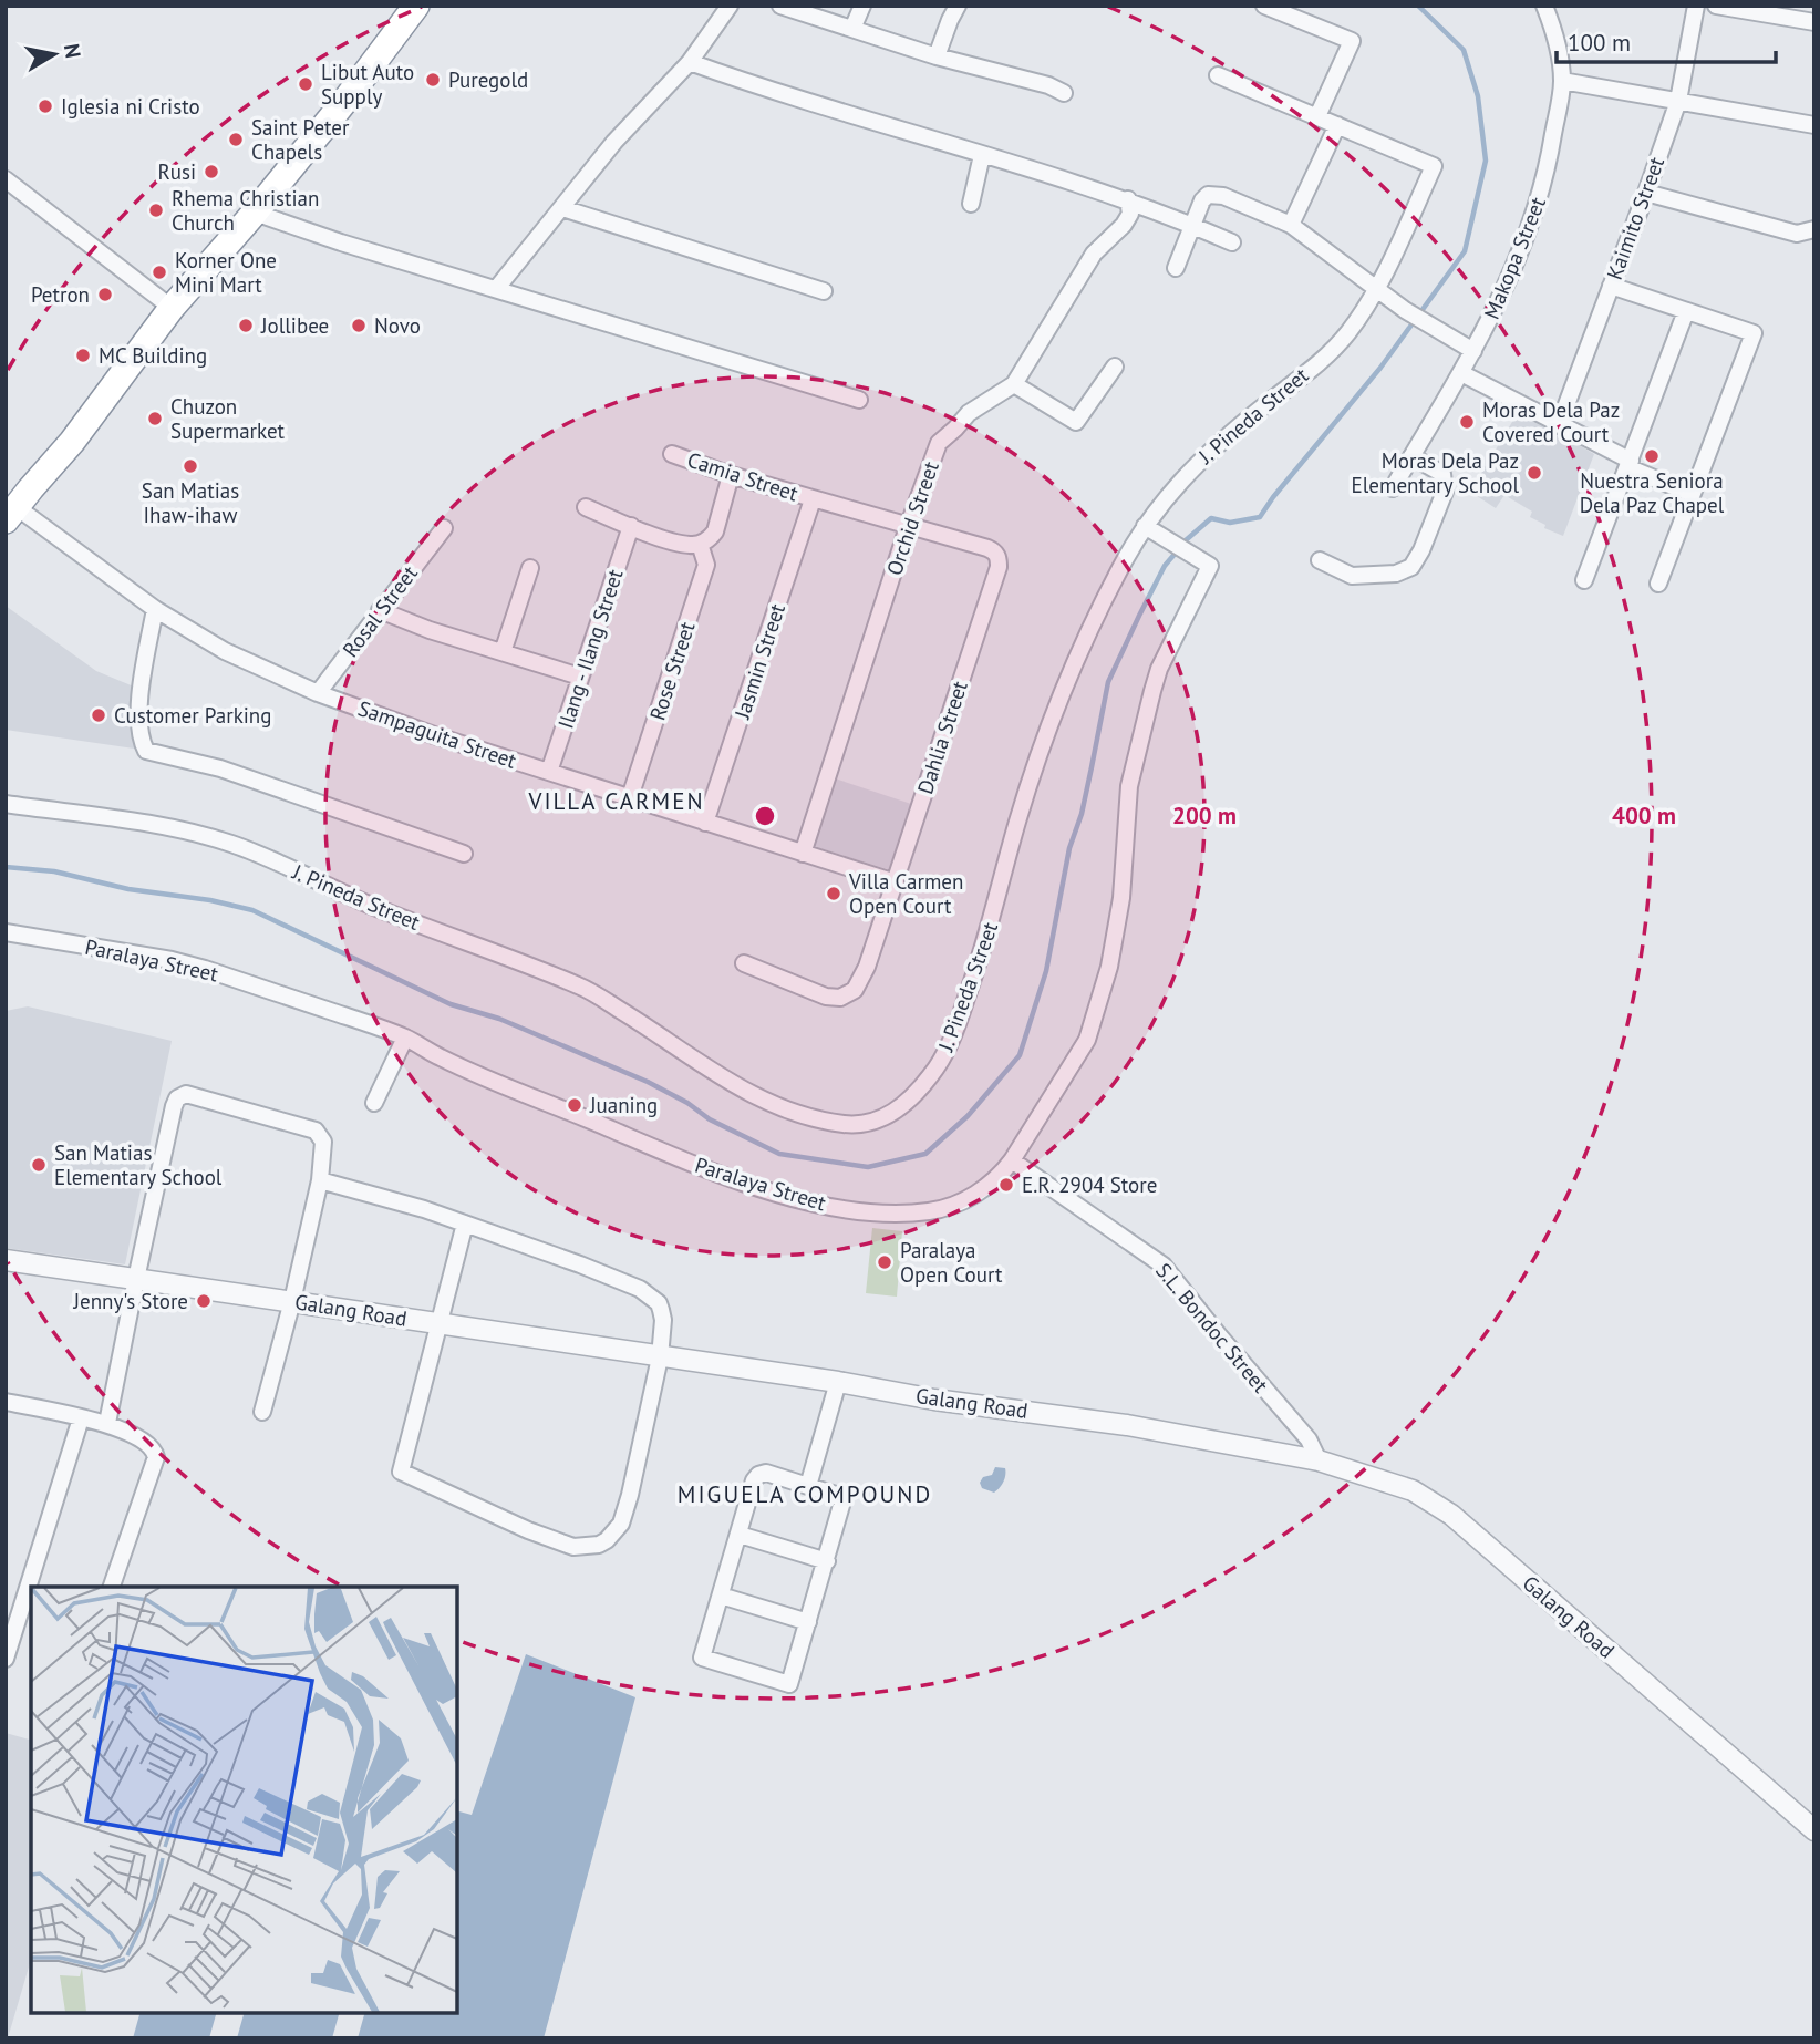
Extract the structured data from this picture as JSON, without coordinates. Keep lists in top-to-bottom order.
{
  "streets": {
    "street": [
      "Kaimito Street",
      "Makopa Street",
      "J. Pineda Street",
      "Camia Street",
      "Orchid Street",
      "Rosal Street",
      "Ilang - Ilang Street",
      "Jasmin Street",
      "Rose Street",
      "Sampaguita Street",
      "Dahlia Street",
      "Paralaya Street",
      "Galang Road",
      "S.L. Bondoc Street"
    ]
  },
  "crossings": [
    ["J. Pineda Street", "Paralaya Street"],
    ["Camia Street", "Jasmin Street"],
    ["Camia Street", "Dahlia Street"],
    ["Orchid Street", "Sampaguita Street"],
    ["Orchid Street", "Dahlia Street"],
    ["Rosal Street", "Sampaguita Street"],
    ["Ilang - Ilang Street", "Sampaguita Street"],
    ["Jasmin Street", "Sampaguita Street"],
    ["Jasmin Street", "Dahlia Street"],
    ["Rose Street", "Sampaguita Street"],
    ["Sampaguita Street", "Dahlia Street"],
    ["Paralaya Street", "S.L. Bondoc Street"],
    ["Galang Road", "S.L. Bondoc Street"]
  ],
  "districts": ["VILLA CARMEN", "MIGUELA COMPOUND"],
  "places": [
    "Puregold",
    "Libut Auto Supply",
    "Iglesia ni Cristo",
    "Saint Peter Chapels",
    "Rusi",
    "Rhema Christian Church",
    "Korner One Mini Mart",
    "Petron",
    "Jollibee",
    "Novo",
    "MC Building",
    "Chuzon Supermarket",
    "Moras Dela Paz Covered Court",
    "Nuestra Seniora Dela Paz Chapel",
    "San Matias Ihaw-ihaw",
    "Moras Dela Paz Elementary School",
    "Customer Parking",
    "Villa Carmen Open Court",
    "Juaning",
    "San Matias Elementary School",
    "E.R. 2904 Store",
    "Paralaya Open Court",
    "Jenny's Store"
  ],
  "scale_bar": "100 m",
  "north": "right",
  "rings": ["200 m", "400 m"]
}
